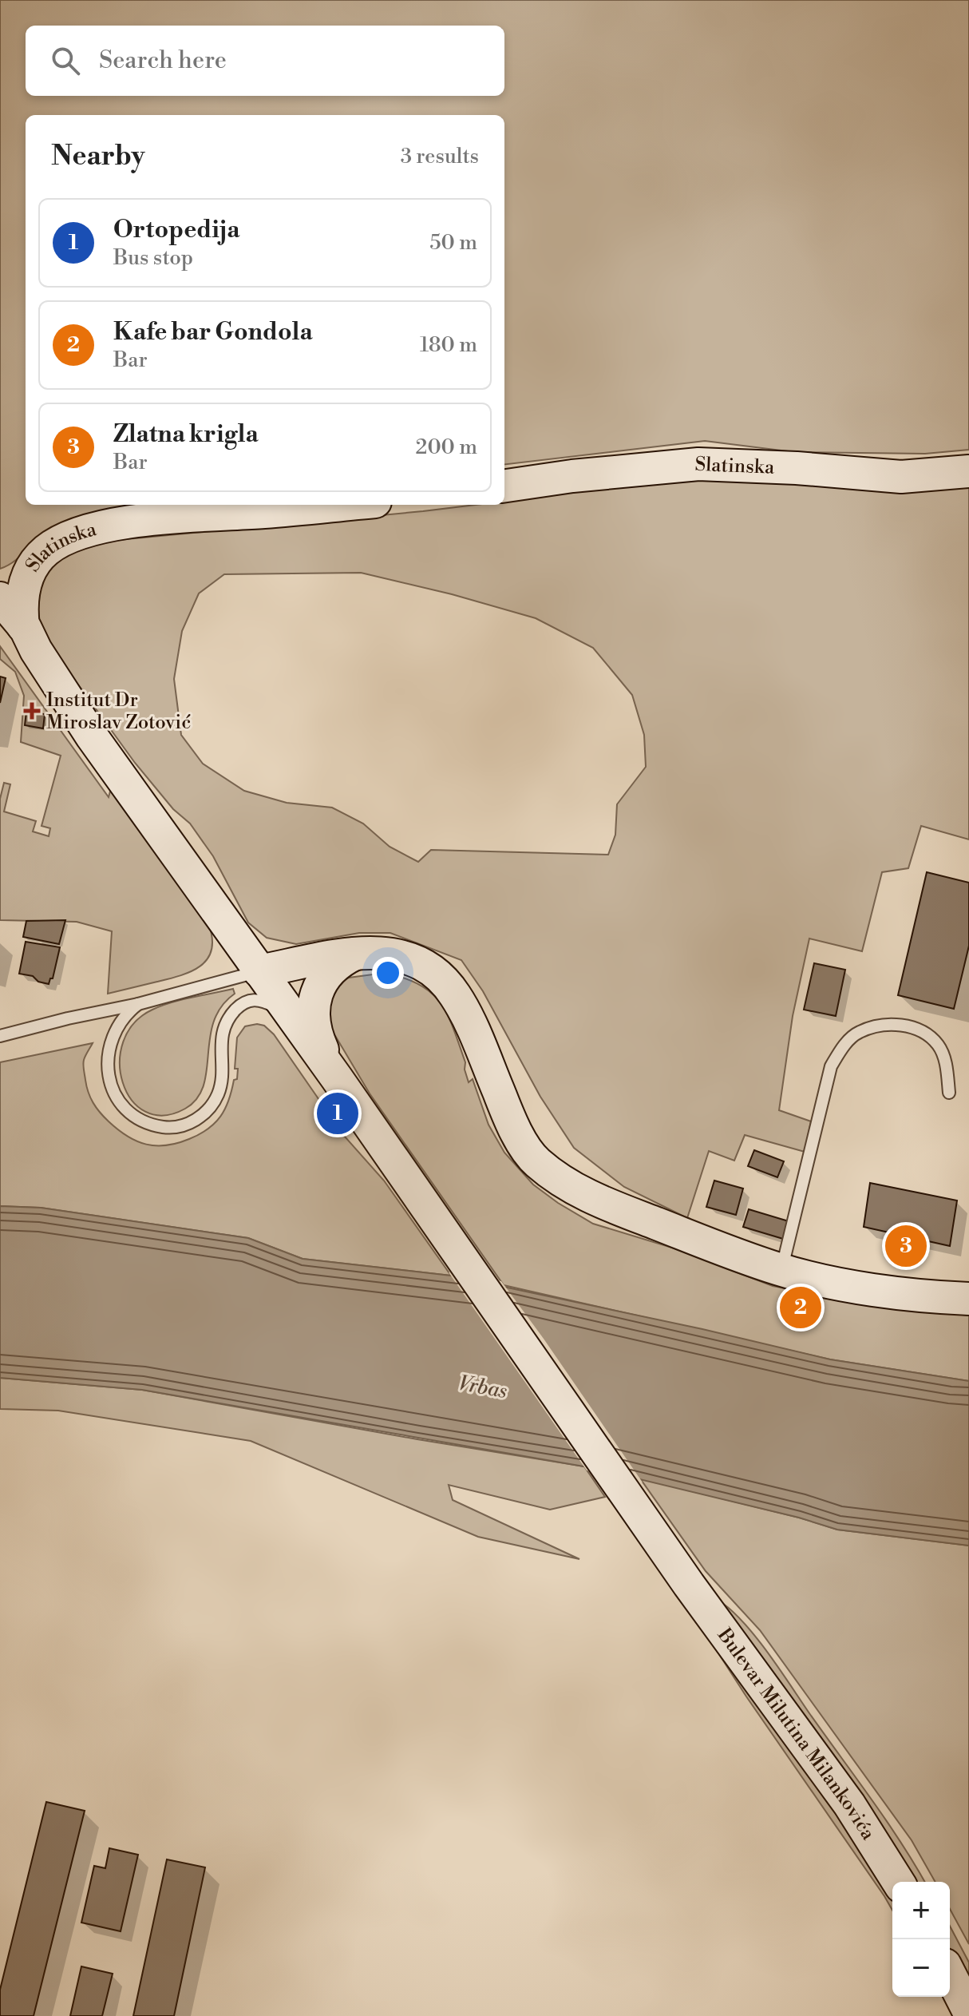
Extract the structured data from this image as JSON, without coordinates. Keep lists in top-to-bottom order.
{
  "streets": {
    "street": ["Slatinska", "Bulevar Milutina Milankovića"]
  },
  "water": ["Vrbas"],
  "places": {
    "health": ["Institut Dr Miroslav Zotović"]
  },
  "page": {
    "search": "Search here",
    "heading": ["Nearby", "3 results"],
    "list": [
      {
        "mark": "1",
        "name": "Ortopedija",
        "note": "Bus stop",
        "value": "50 m"
      },
      {
        "mark": "2",
        "name": "Kafe bar Gondola",
        "note": "Bar",
        "value": "180 m"
      },
      {
        "mark": "3",
        "name": "Zlatna krigla",
        "note": "Bar",
        "value": "200 m"
      }
    ],
    "pins": ["1", "3", "2"],
    "map_buttons": ["+", "−"]
  }
}
